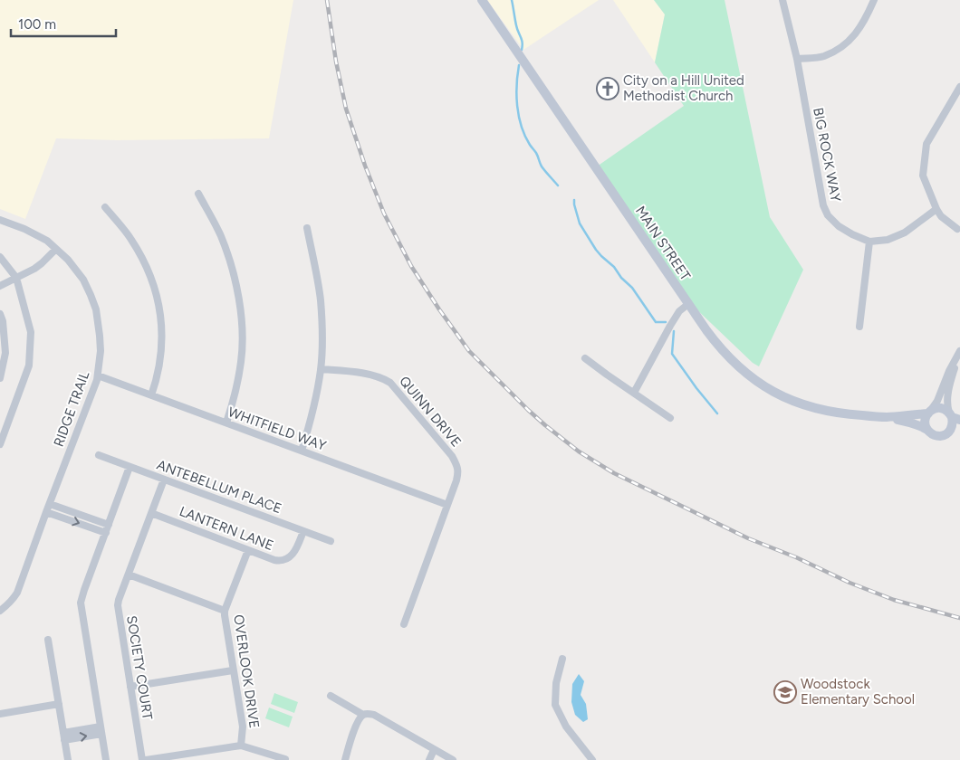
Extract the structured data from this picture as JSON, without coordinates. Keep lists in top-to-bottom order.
{
  "streets": {
    "main road": ["MAIN STREET"],
    "street": [
      "BIG ROCK WAY",
      "RIDGE TRAIL",
      "QUINN DRIVE",
      "WHITFIELD WAY",
      "ANTEBELLUM PLACE",
      "LANTERN LANE",
      "SOCIETY COURT",
      "OVERLOOK DRIVE"
    ]
  },
  "crossings": [
    ["RIDGE TRAIL", "WHITFIELD WAY"],
    ["QUINN DRIVE", "WHITFIELD WAY"],
    ["ANTEBELLUM PLACE", "LANTERN LANE"],
    ["ANTEBELLUM PLACE", "SOCIETY COURT"],
    ["LANTERN LANE", "SOCIETY COURT"],
    ["LANTERN LANE", "OVERLOOK DRIVE"]
  ],
  "places": {
    "church": ["City on a Hill United Methodist Church"],
    "school or university": ["Woodstock Elementary School"]
  },
  "scale_bar": "100 m"
}
